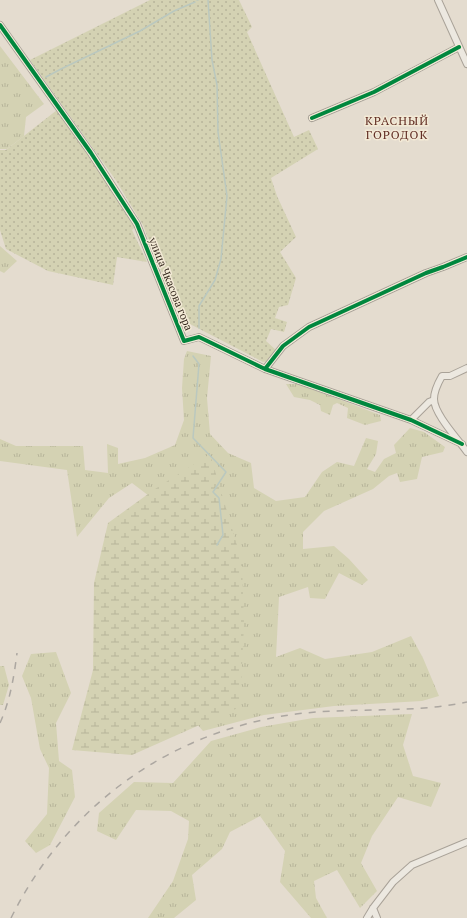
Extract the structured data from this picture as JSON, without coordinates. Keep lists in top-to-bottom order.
{
  "streets": {
    "street": ["улица Чкасова гора"]
  },
  "districts": ["КРАСНЫЙ ГОРОДОК"]
}
